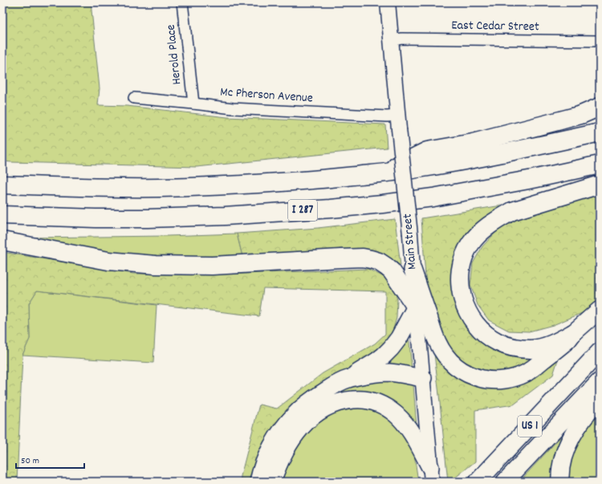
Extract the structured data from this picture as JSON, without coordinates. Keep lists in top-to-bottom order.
{
  "streets": {
    "highway": ["I 287", "US 1"],
    "main road": ["Main Street"],
    "street": ["East Cedar Street", "Herold Place", "Mc Pherson Avenue"]
  },
  "crossings": [
    ["East Cedar Street", "Main Street"],
    ["Herold Place", "Mc Pherson Avenue"],
    ["Mc Pherson Avenue", "Main Street"]
  ],
  "scale_bar": "50 m"
}
